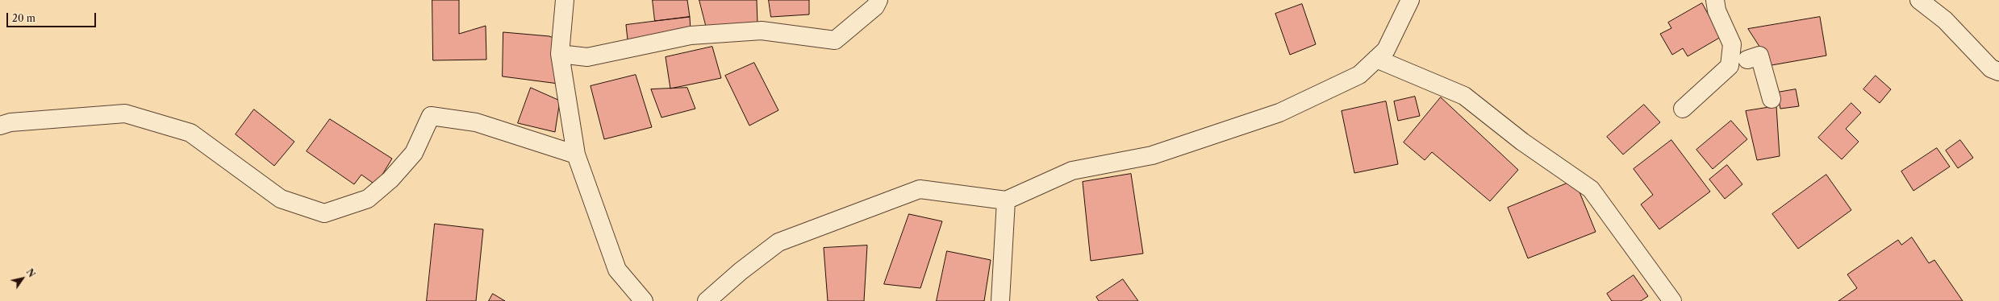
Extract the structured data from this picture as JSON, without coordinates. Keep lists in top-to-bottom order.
{
  "scale_bar": "20 m",
  "north": "top right"
}
